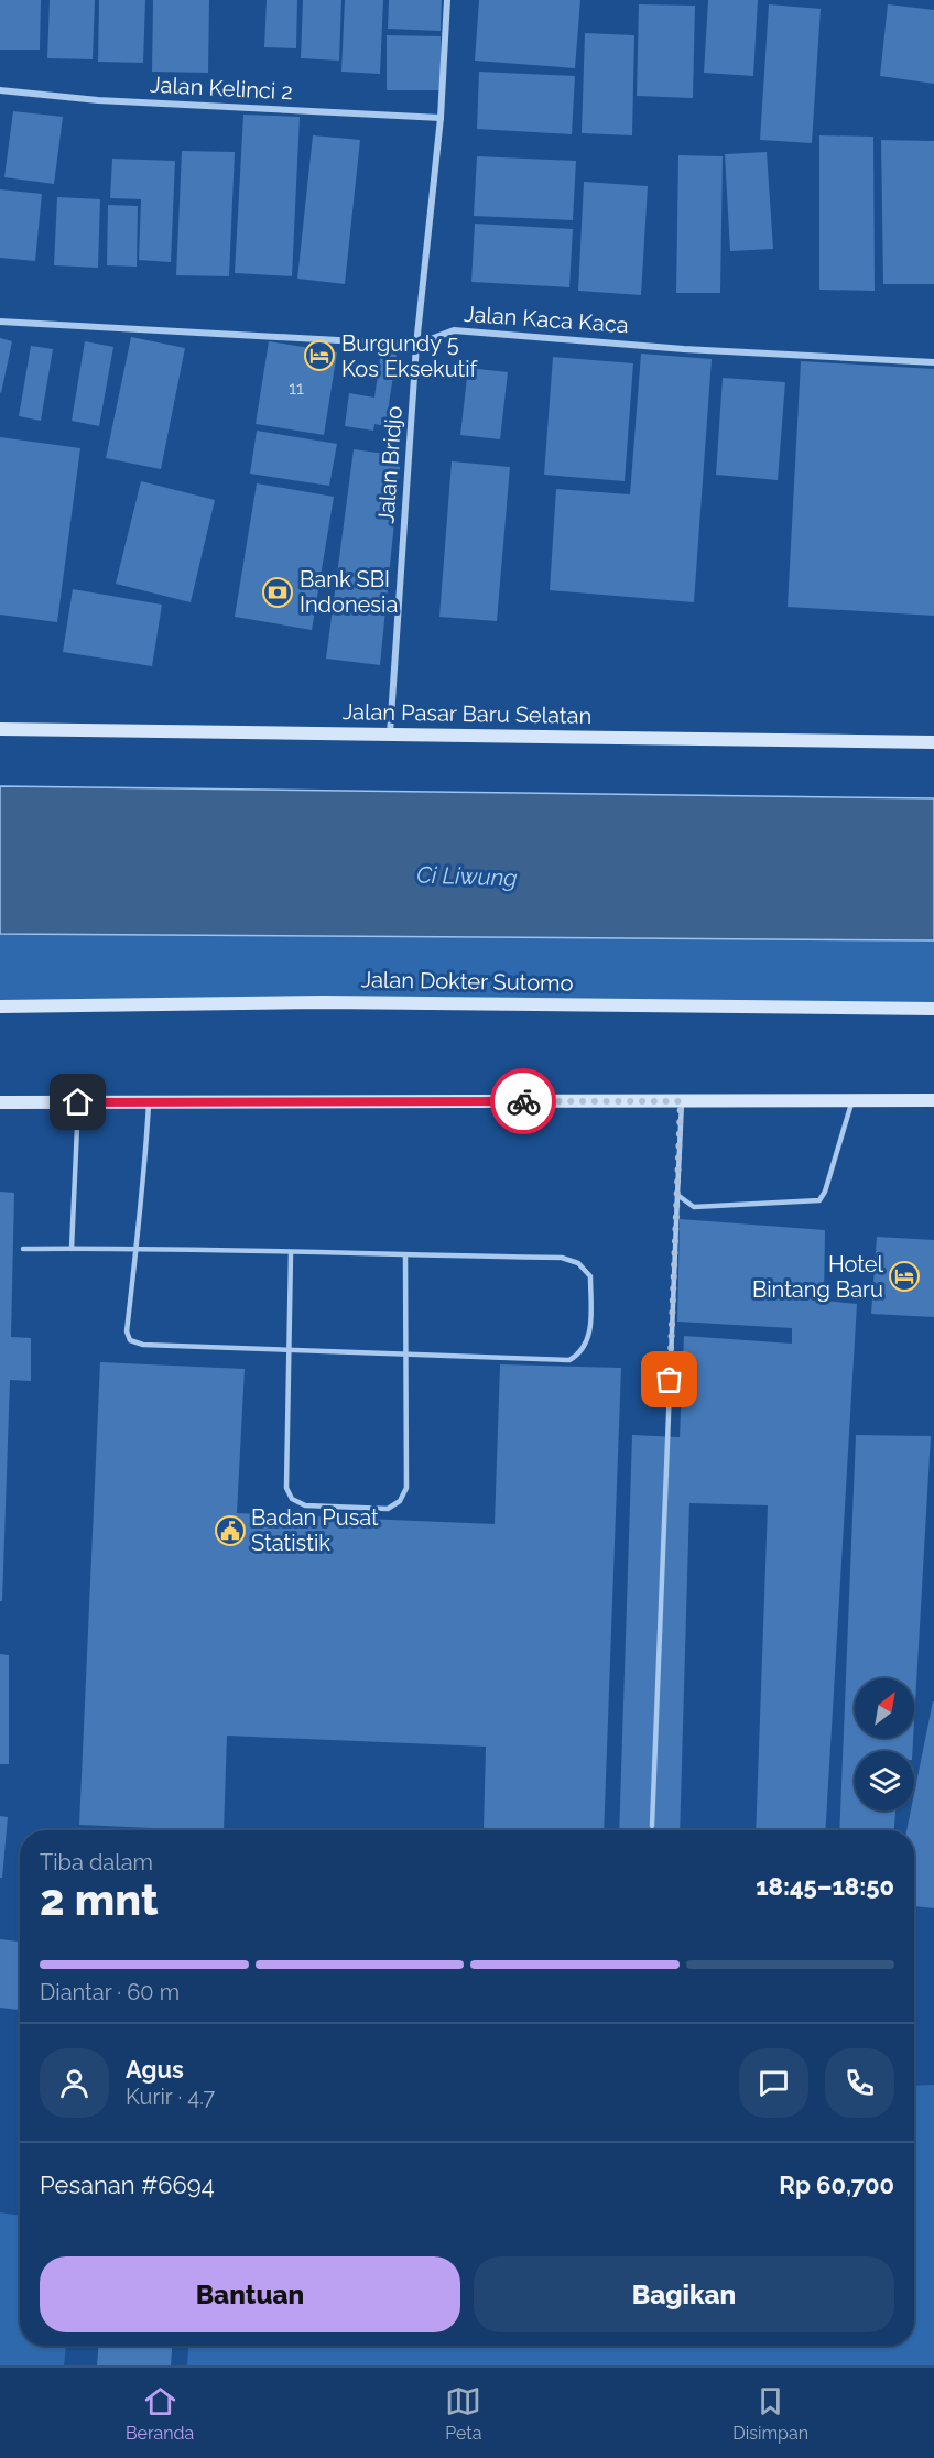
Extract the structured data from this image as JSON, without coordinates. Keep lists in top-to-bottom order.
{
  "streets": {
    "main road": ["Jalan Pasar Baru Selatan", "Jalan Dokter Sutomo"],
    "street": ["Jalan Kelinci 2", "Jalan Kaca Kaca", "Jalan Bridjo"]
  },
  "crossings": [
    ["Jalan Kelinci 2", "Jalan Bridjo"],
    ["Jalan Kaca Kaca", "Jalan Bridjo"],
    ["Jalan Bridjo", "Jalan Pasar Baru Selatan"]
  ],
  "water": ["Ci Liwung"],
  "places": {
    "hotel": ["Burgundy 5 Kos Eksekutif", "Hotel Bintang Baru"],
    "bank": ["Bank SBI Indonesia"],
    "public building": ["Badan Pusat Statistik"]
  },
  "house_numbers": ["11"],
  "north": "top right",
  "page": {
    "heading": ["2 mnt", "Tiba dalam", "18:45–18:50"],
    "panel": [
      "Agus",
      "Kurir · 4.7",
      "Pesanan #6694",
      "Rp 60,700"
    ],
    "bar": "Diantar · 60 m",
    "buttons": ["Bantuan", "Bagikan"],
    "tabs": ["Beranda", "Peta", "Disimpan"]
  }
}
